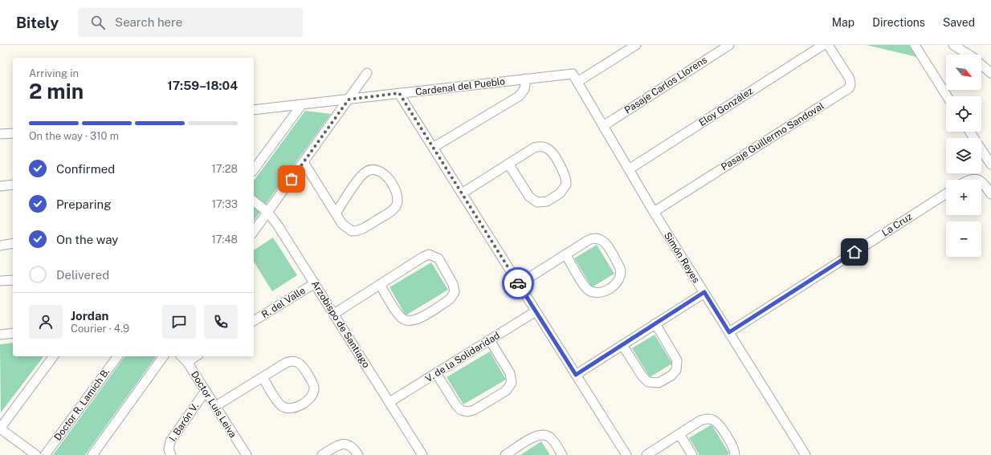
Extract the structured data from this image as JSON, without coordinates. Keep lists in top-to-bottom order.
{
  "streets": {
    "street": [
      "Pasaje Carlos Llorens",
      "Cardenal del Pueblo",
      "Eloy González",
      "Pasaje Guillermo Sandoval",
      "La Cruz",
      "Simón Reyes",
      "R. del Valle",
      "Arzobispo de Santiago",
      "V. de la Solidaridad",
      "Doctor R. Lamich B.",
      "Doctor Luis Leiva",
      "I. Barón V."
    ]
  },
  "crossings": [
    ["Pasaje Carlos Llorens", "Simón Reyes"],
    ["Cardenal del Pueblo", "Simón Reyes"],
    ["Eloy González", "Simón Reyes"],
    ["Pasaje Guillermo Sandoval", "Simón Reyes"],
    ["La Cruz", "Simón Reyes"],
    ["R. del Valle", "Arzobispo de Santiago"],
    ["Arzobispo de Santiago", "V. de la Solidaridad"],
    ["Doctor Luis Leiva", "I. Barón V."]
  ],
  "north": "bottom right",
  "page": {
    "header": "Bitely",
    "search": "Search here",
    "nav": ["Map", "Directions", "Saved"],
    "map_buttons": ["+", "−"],
    "heading": ["2 min", "Arriving in", "17:59–18:04"],
    "panel": ["Jordan", "Courier · 4.9"],
    "bar": "On the way · 310 m",
    "list": [
      ["Confirmed", "17:28"],
      ["Preparing", "17:33"],
      ["On the way", "17:48"],
      "Delivered"
    ]
  }
}
